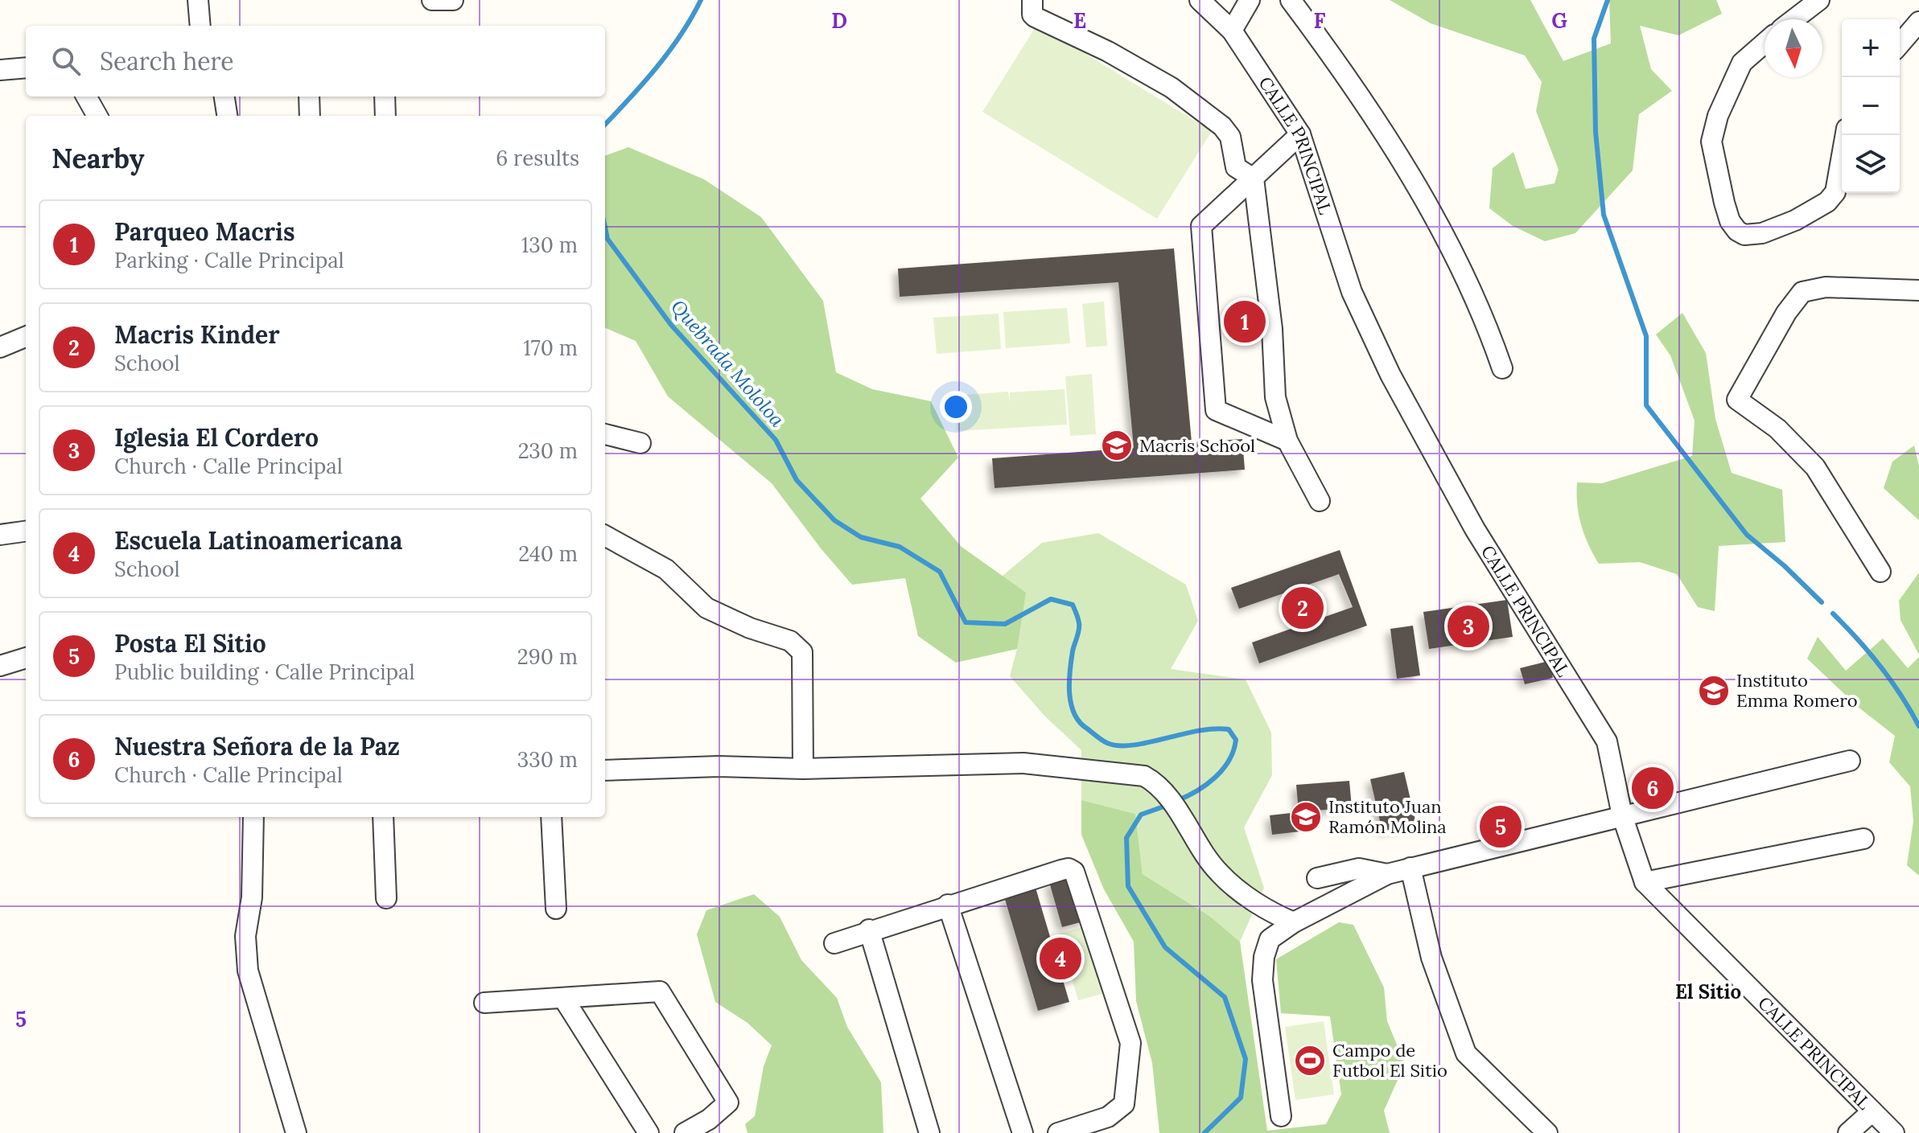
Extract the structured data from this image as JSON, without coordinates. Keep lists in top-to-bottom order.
{
  "streets": {
    "street": ["CALLE PRINCIPAL"]
  },
  "districts": ["El Sitio"],
  "water": ["Quebrada Mololoa"],
  "places": {
    "school or university": ["Macris School", "Instituto Emma Romero", "Instituto Juan Ramón Molina"],
    "sports": ["Campo de Futbol El Sitio"]
  },
  "north": "bottom",
  "page": {
    "map_buttons": ["+", "−"],
    "search": "Search here",
    "heading": ["Nearby", "6 results"],
    "list": [
      {
        "mark": "1",
        "name": "Parqueo Macris",
        "note": "Parking · Calle Principal",
        "value": "130 m"
      },
      {
        "mark": "2",
        "name": "Macris Kinder",
        "note": "School",
        "value": "170 m"
      },
      {
        "mark": "3",
        "name": "Iglesia El Cordero",
        "note": "Church · Calle Principal",
        "value": "230 m"
      },
      {
        "mark": "4",
        "name": "Escuela Latinoamericana",
        "note": "School",
        "value": "240 m"
      },
      {
        "mark": "5",
        "name": "Posta El Sitio",
        "note": "Public building · Calle Principal",
        "value": "290 m"
      },
      {
        "mark": "6",
        "name": "Nuestra Señora de la Paz",
        "note": "Church · Calle Principal",
        "value": "330 m"
      }
    ],
    "pins": [
      "1",
      "2",
      "3",
      "6",
      "5",
      "4"
    ]
  },
  "grid": {
    "columns": [
      "D",
      "E",
      "F",
      "G"
    ],
    "rows": ["5"]
  }
}
